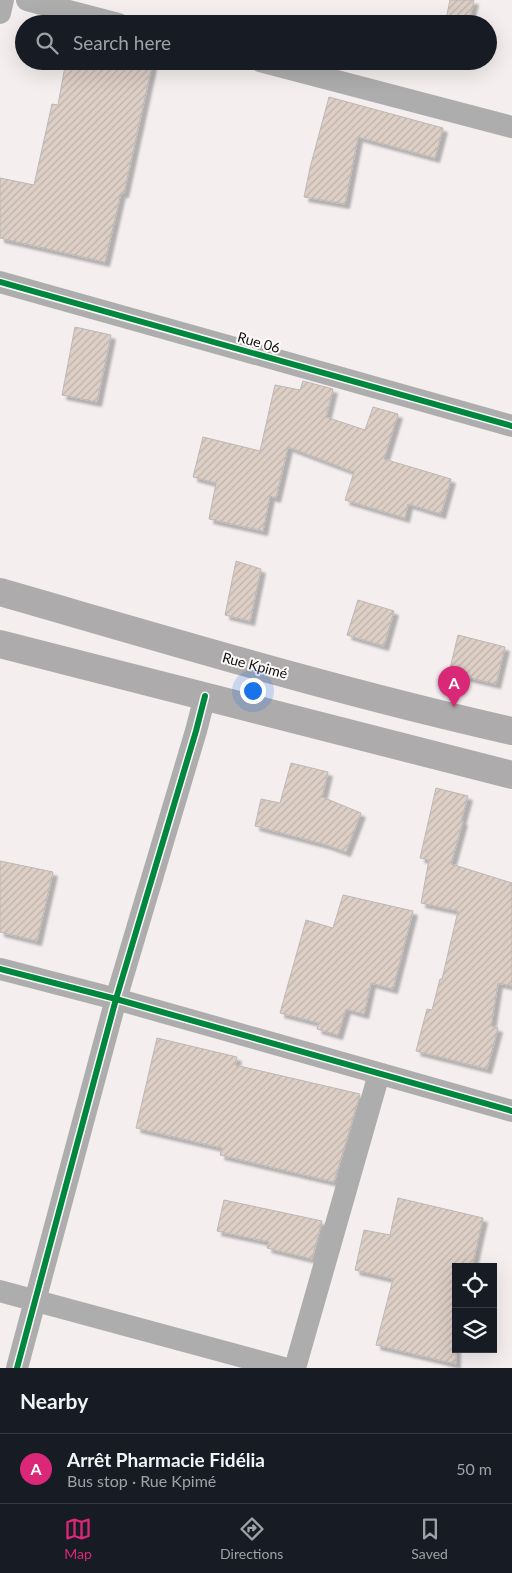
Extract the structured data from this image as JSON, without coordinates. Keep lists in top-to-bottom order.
{
  "streets": {
    "main road": ["Rue Kpimé"],
    "street": ["Rue 06"]
  },
  "page": {
    "search": "Search here",
    "pins": "A",
    "heading": "Nearby",
    "list": [
      {
        "mark": "A",
        "name": "Arrêt Pharmacie Fidélia",
        "note": "Bus stop · Rue Kpimé",
        "value": "50 m"
      }
    ],
    "nav": ["Map", "Directions", "Saved"]
  }
}
